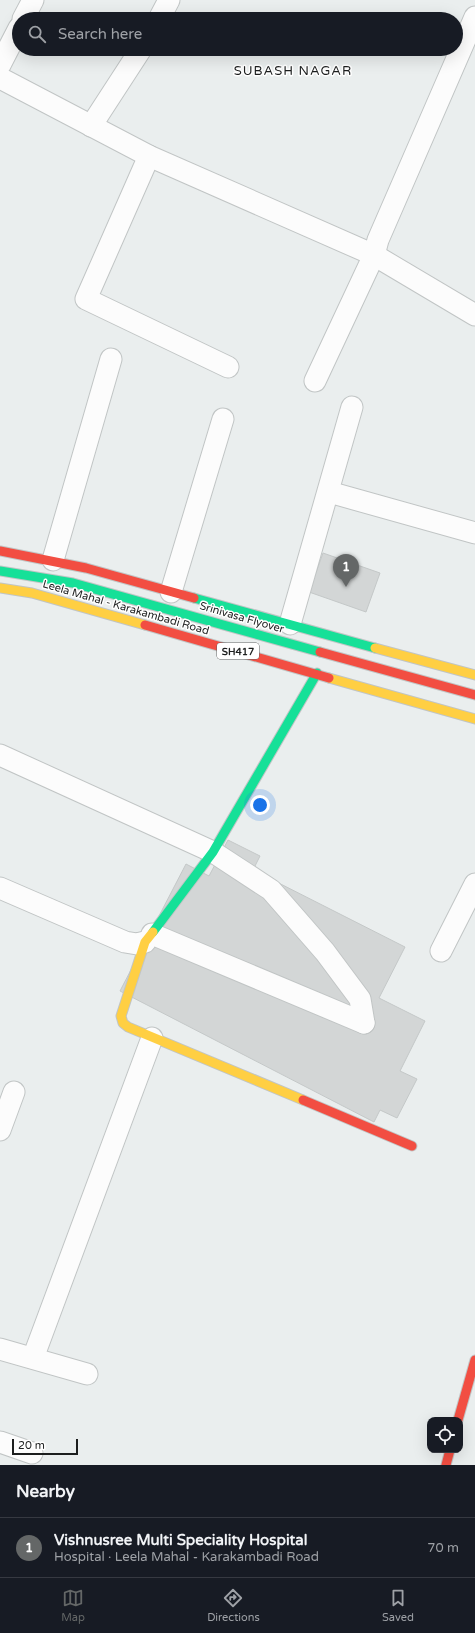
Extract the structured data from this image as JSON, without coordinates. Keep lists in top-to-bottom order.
{
  "streets": {
    "main road": ["Leela Mahal - Karakambadi Road", "Srinivasa Flyover", "SH417"]
  },
  "districts": ["SUBASH NAGAR"],
  "scale_bar": "20 m",
  "page": {
    "search": "Search here",
    "pins": "1",
    "scale": "20 m",
    "heading": "Nearby",
    "list": [
      {
        "mark": "1",
        "name": "Vishnusree Multi Speciality Hospital",
        "note": "Hospital · Leela Mahal - Karakambadi Road",
        "value": "70 m"
      }
    ],
    "nav": ["Map", "Directions", "Saved"]
  }
}
